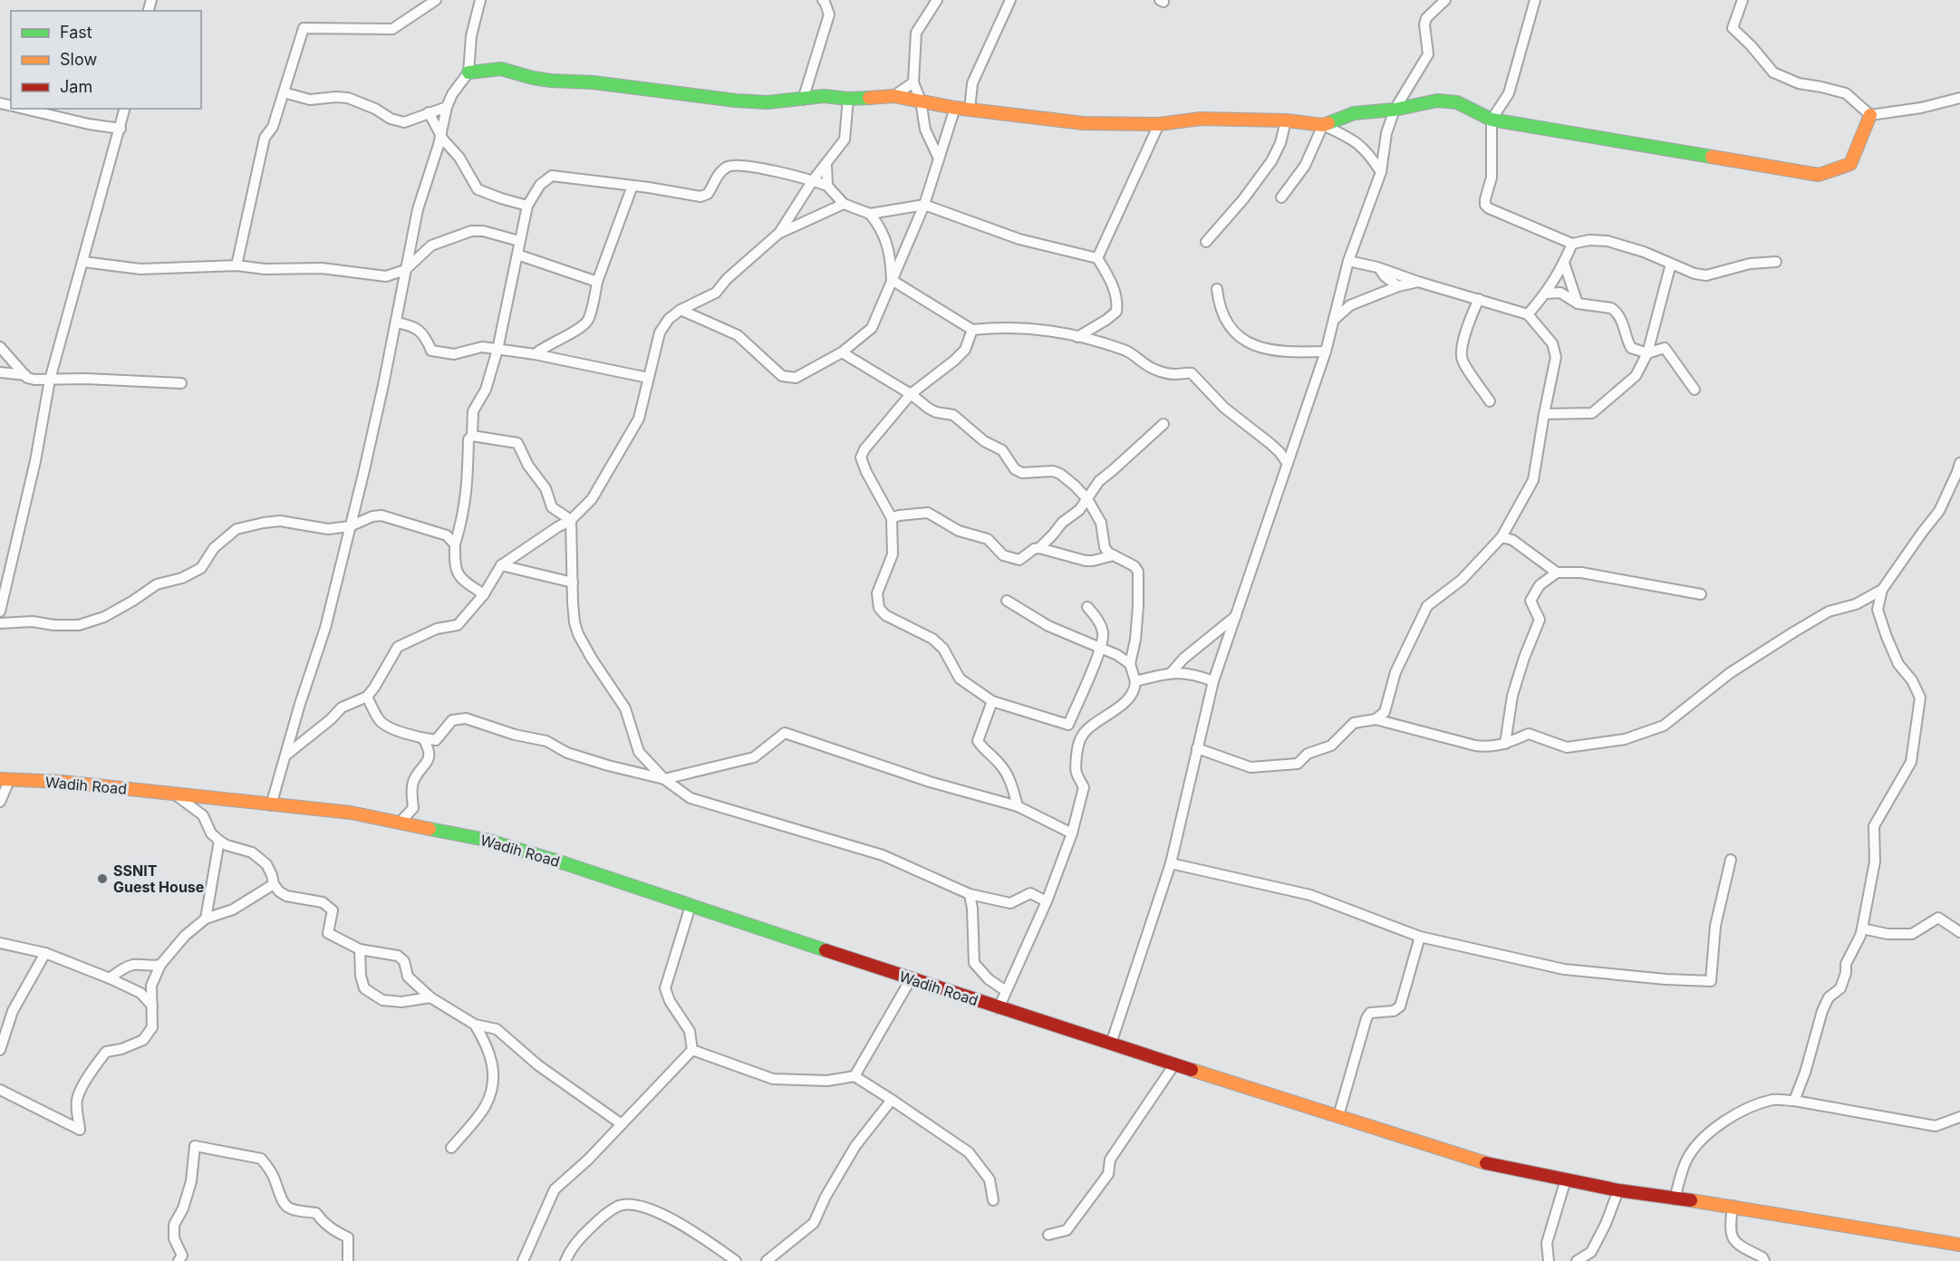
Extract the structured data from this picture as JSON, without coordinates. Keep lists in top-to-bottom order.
{
  "streets": {
    "street": ["Wadih Road"]
  },
  "places": ["SSNIT Guest House"],
  "legend": ["Fast", "Slow", "Jam"]
}
